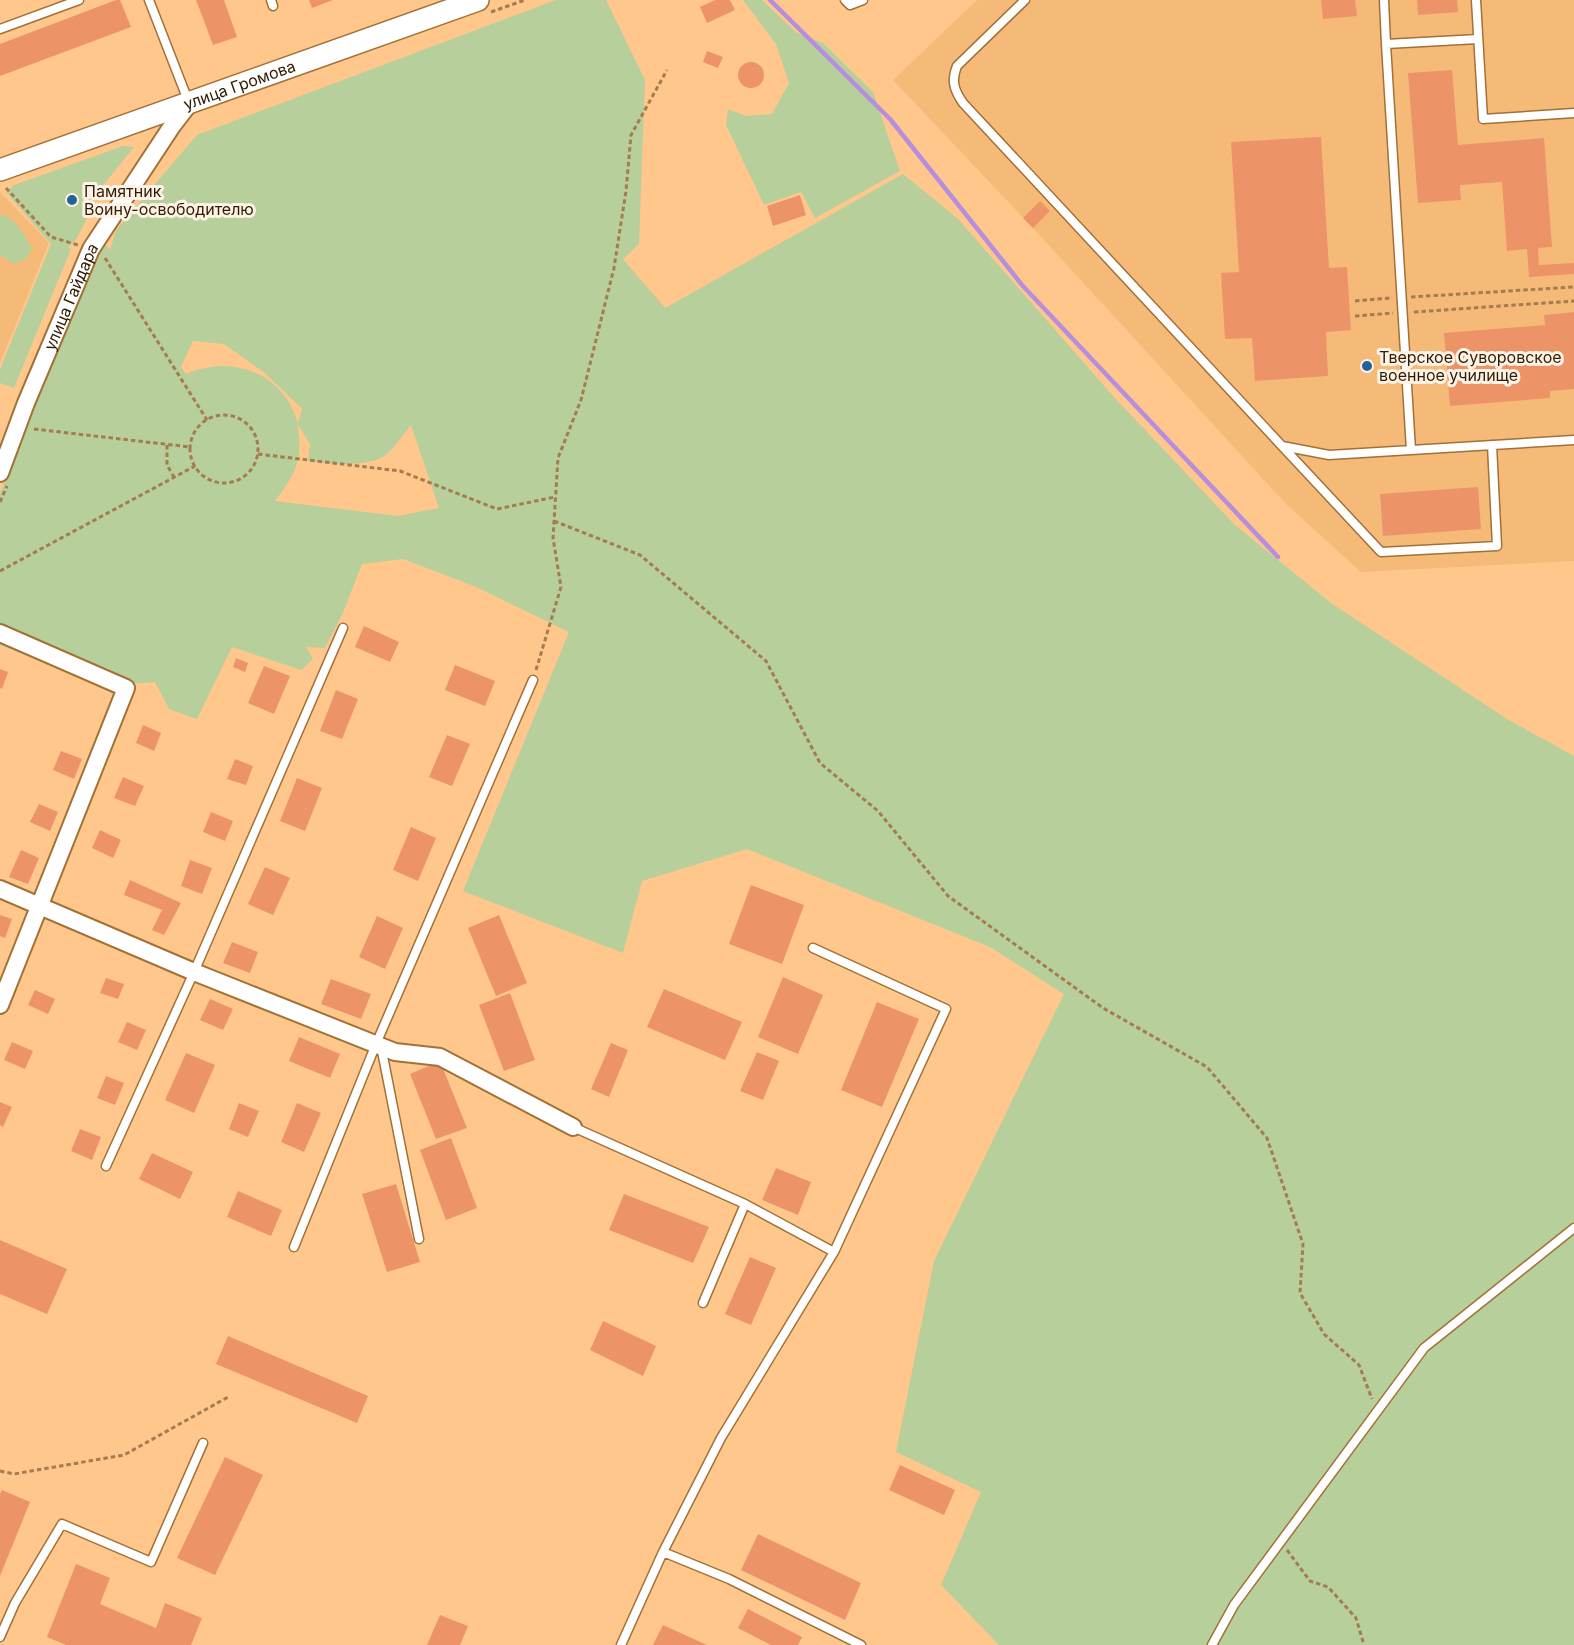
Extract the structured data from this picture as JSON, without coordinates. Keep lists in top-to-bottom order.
{
  "streets": {
    "street": ["улица Громова", "улица Гайдара"]
  },
  "crossings": [
    ["улица Громова", "улица Гайдара"]
  ],
  "places": ["Памятник Воину-освободителю", "Тверское Суворовское военное училище"]
}
